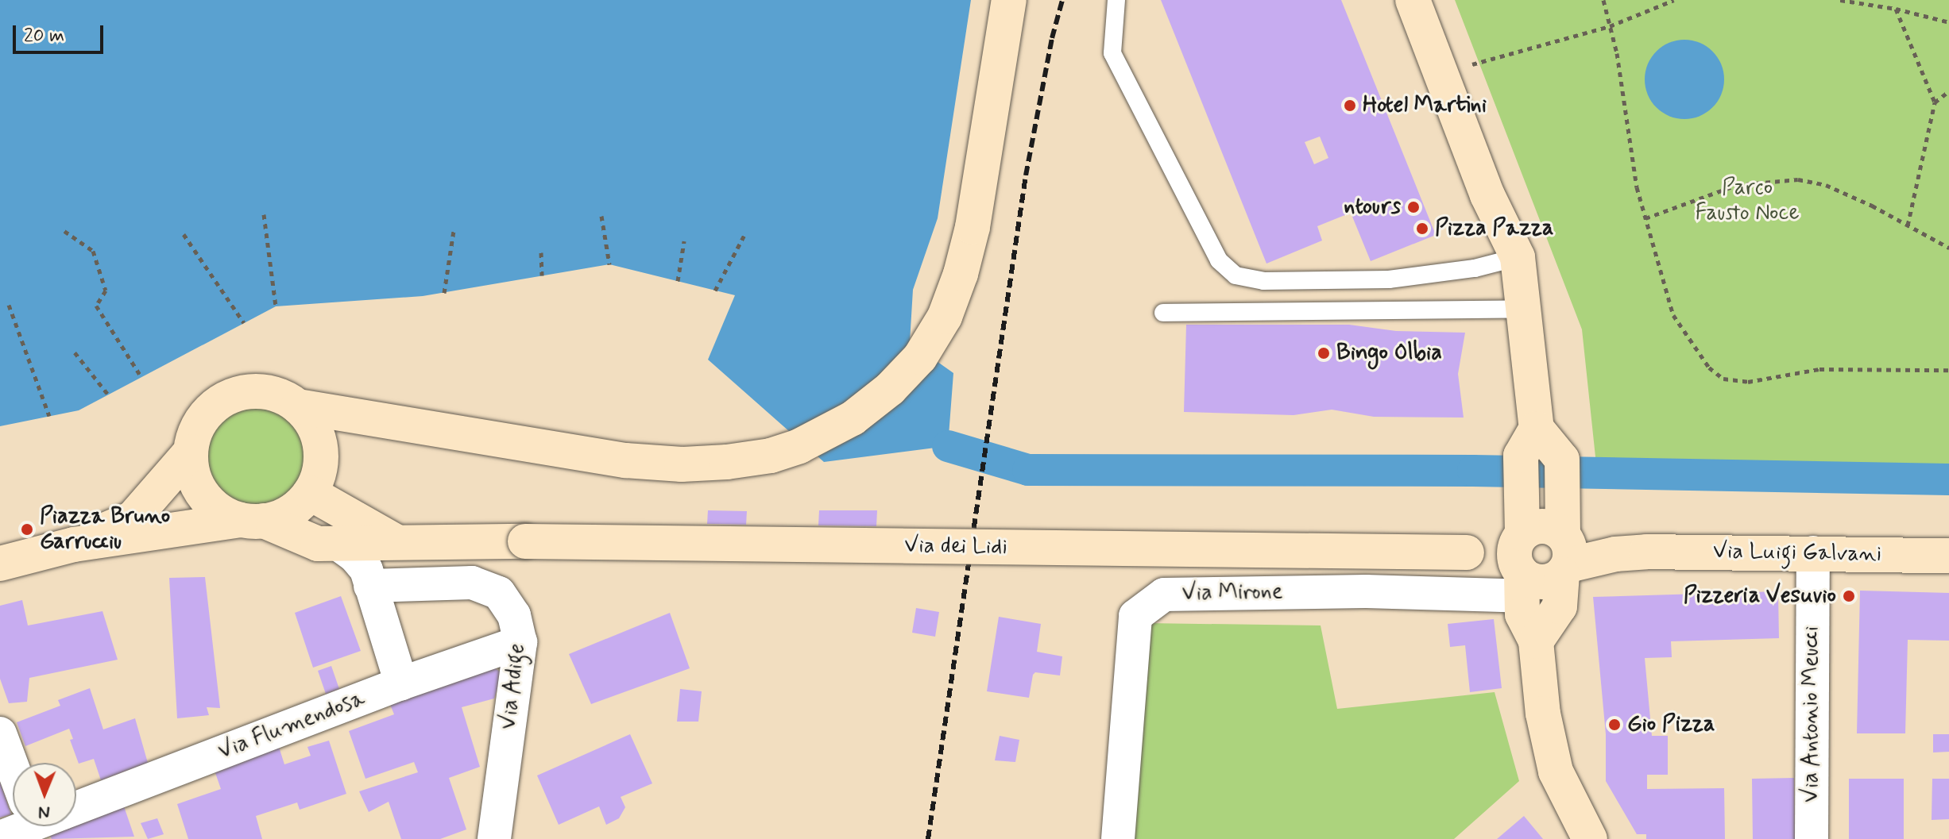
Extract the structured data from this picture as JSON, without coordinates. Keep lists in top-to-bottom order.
{
  "streets": {
    "main road": ["Via dei Lidi", "Via Luigi Galvani"],
    "street": [
      "Via Mirone",
      "Via Adige",
      "Via Antonio Meucci",
      "Via Flumendosa"
    ]
  },
  "crossings": [
    ["Via dei Lidi", "Via Mirone"],
    ["Via Luigi Galvani", "Via Antonio Meucci"],
    ["Via Adige", "Via Flumendosa"]
  ],
  "parks": ["Parco Fausto Noce"],
  "places": [
    "Hotel Martini",
    "ntours",
    "Pizza Pazza",
    "Bingo Olbia",
    "Piazza Bruno Garrucciu",
    "Pizzeria Vesuvio",
    "Gio Pizza"
  ],
  "scale_bar": "20 m",
  "north": "bottom"
}
